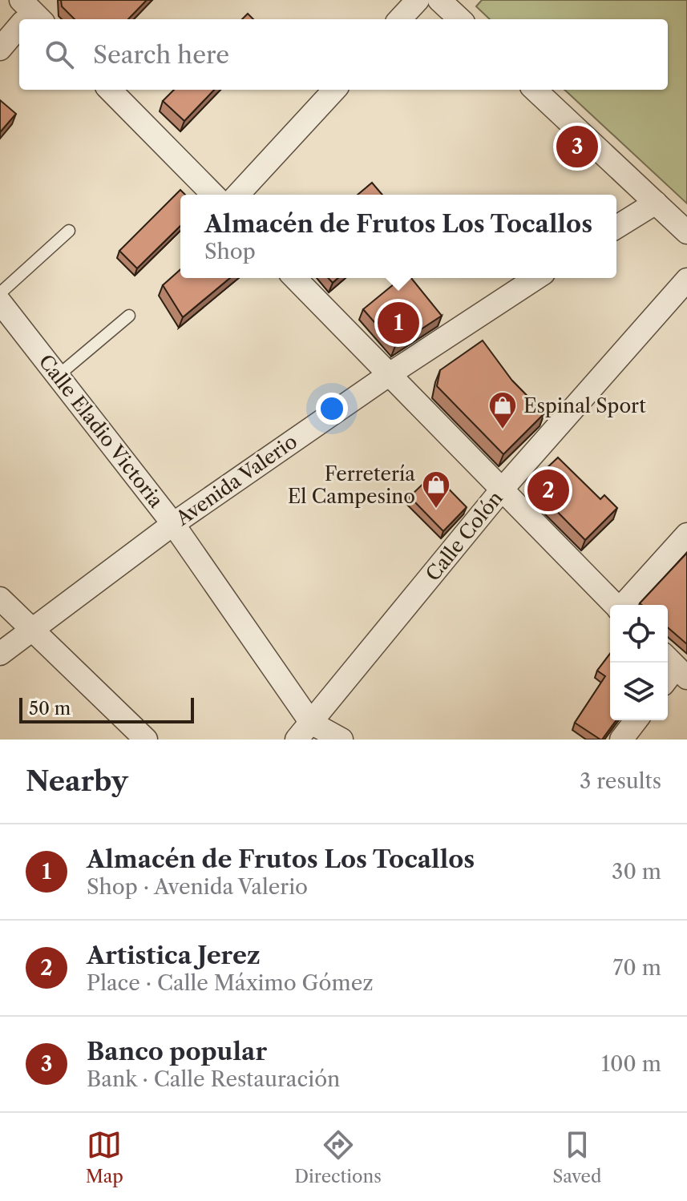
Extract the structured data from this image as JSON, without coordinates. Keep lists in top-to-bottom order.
{
  "streets": {
    "street": ["Calle Eladio Victoria", "Avenida Valerio", "Calle Colón"]
  },
  "crossings": [
    ["Calle Eladio Victoria", "Avenida Valerio"],
    ["Calle Eladio Victoria", "Calle Colón"]
  ],
  "places": {
    "shop": ["Espinal Sport", "Ferretería El Campesino"]
  },
  "scale_bar": "50 m",
  "page": {
    "search": "Search here",
    "pins": ["3", "1", "2"],
    "popup": ["Almacén de Frutos Los Tocallos", "Shop"],
    "scale": "50 m",
    "heading": ["Nearby", "3 results"],
    "list": [
      {
        "mark": "1",
        "name": "Almacén de Frutos Los Tocallos",
        "note": "Shop · Avenida Valerio",
        "value": "30 m"
      },
      {
        "mark": "2",
        "name": "Artistica Jerez",
        "note": "Place · Calle Máximo Gómez",
        "value": "70 m"
      },
      {
        "mark": "3",
        "name": "Banco popular",
        "note": "Bank · Calle Restauración",
        "value": "100 m"
      }
    ],
    "nav": ["Map", "Directions", "Saved"]
  }
}
